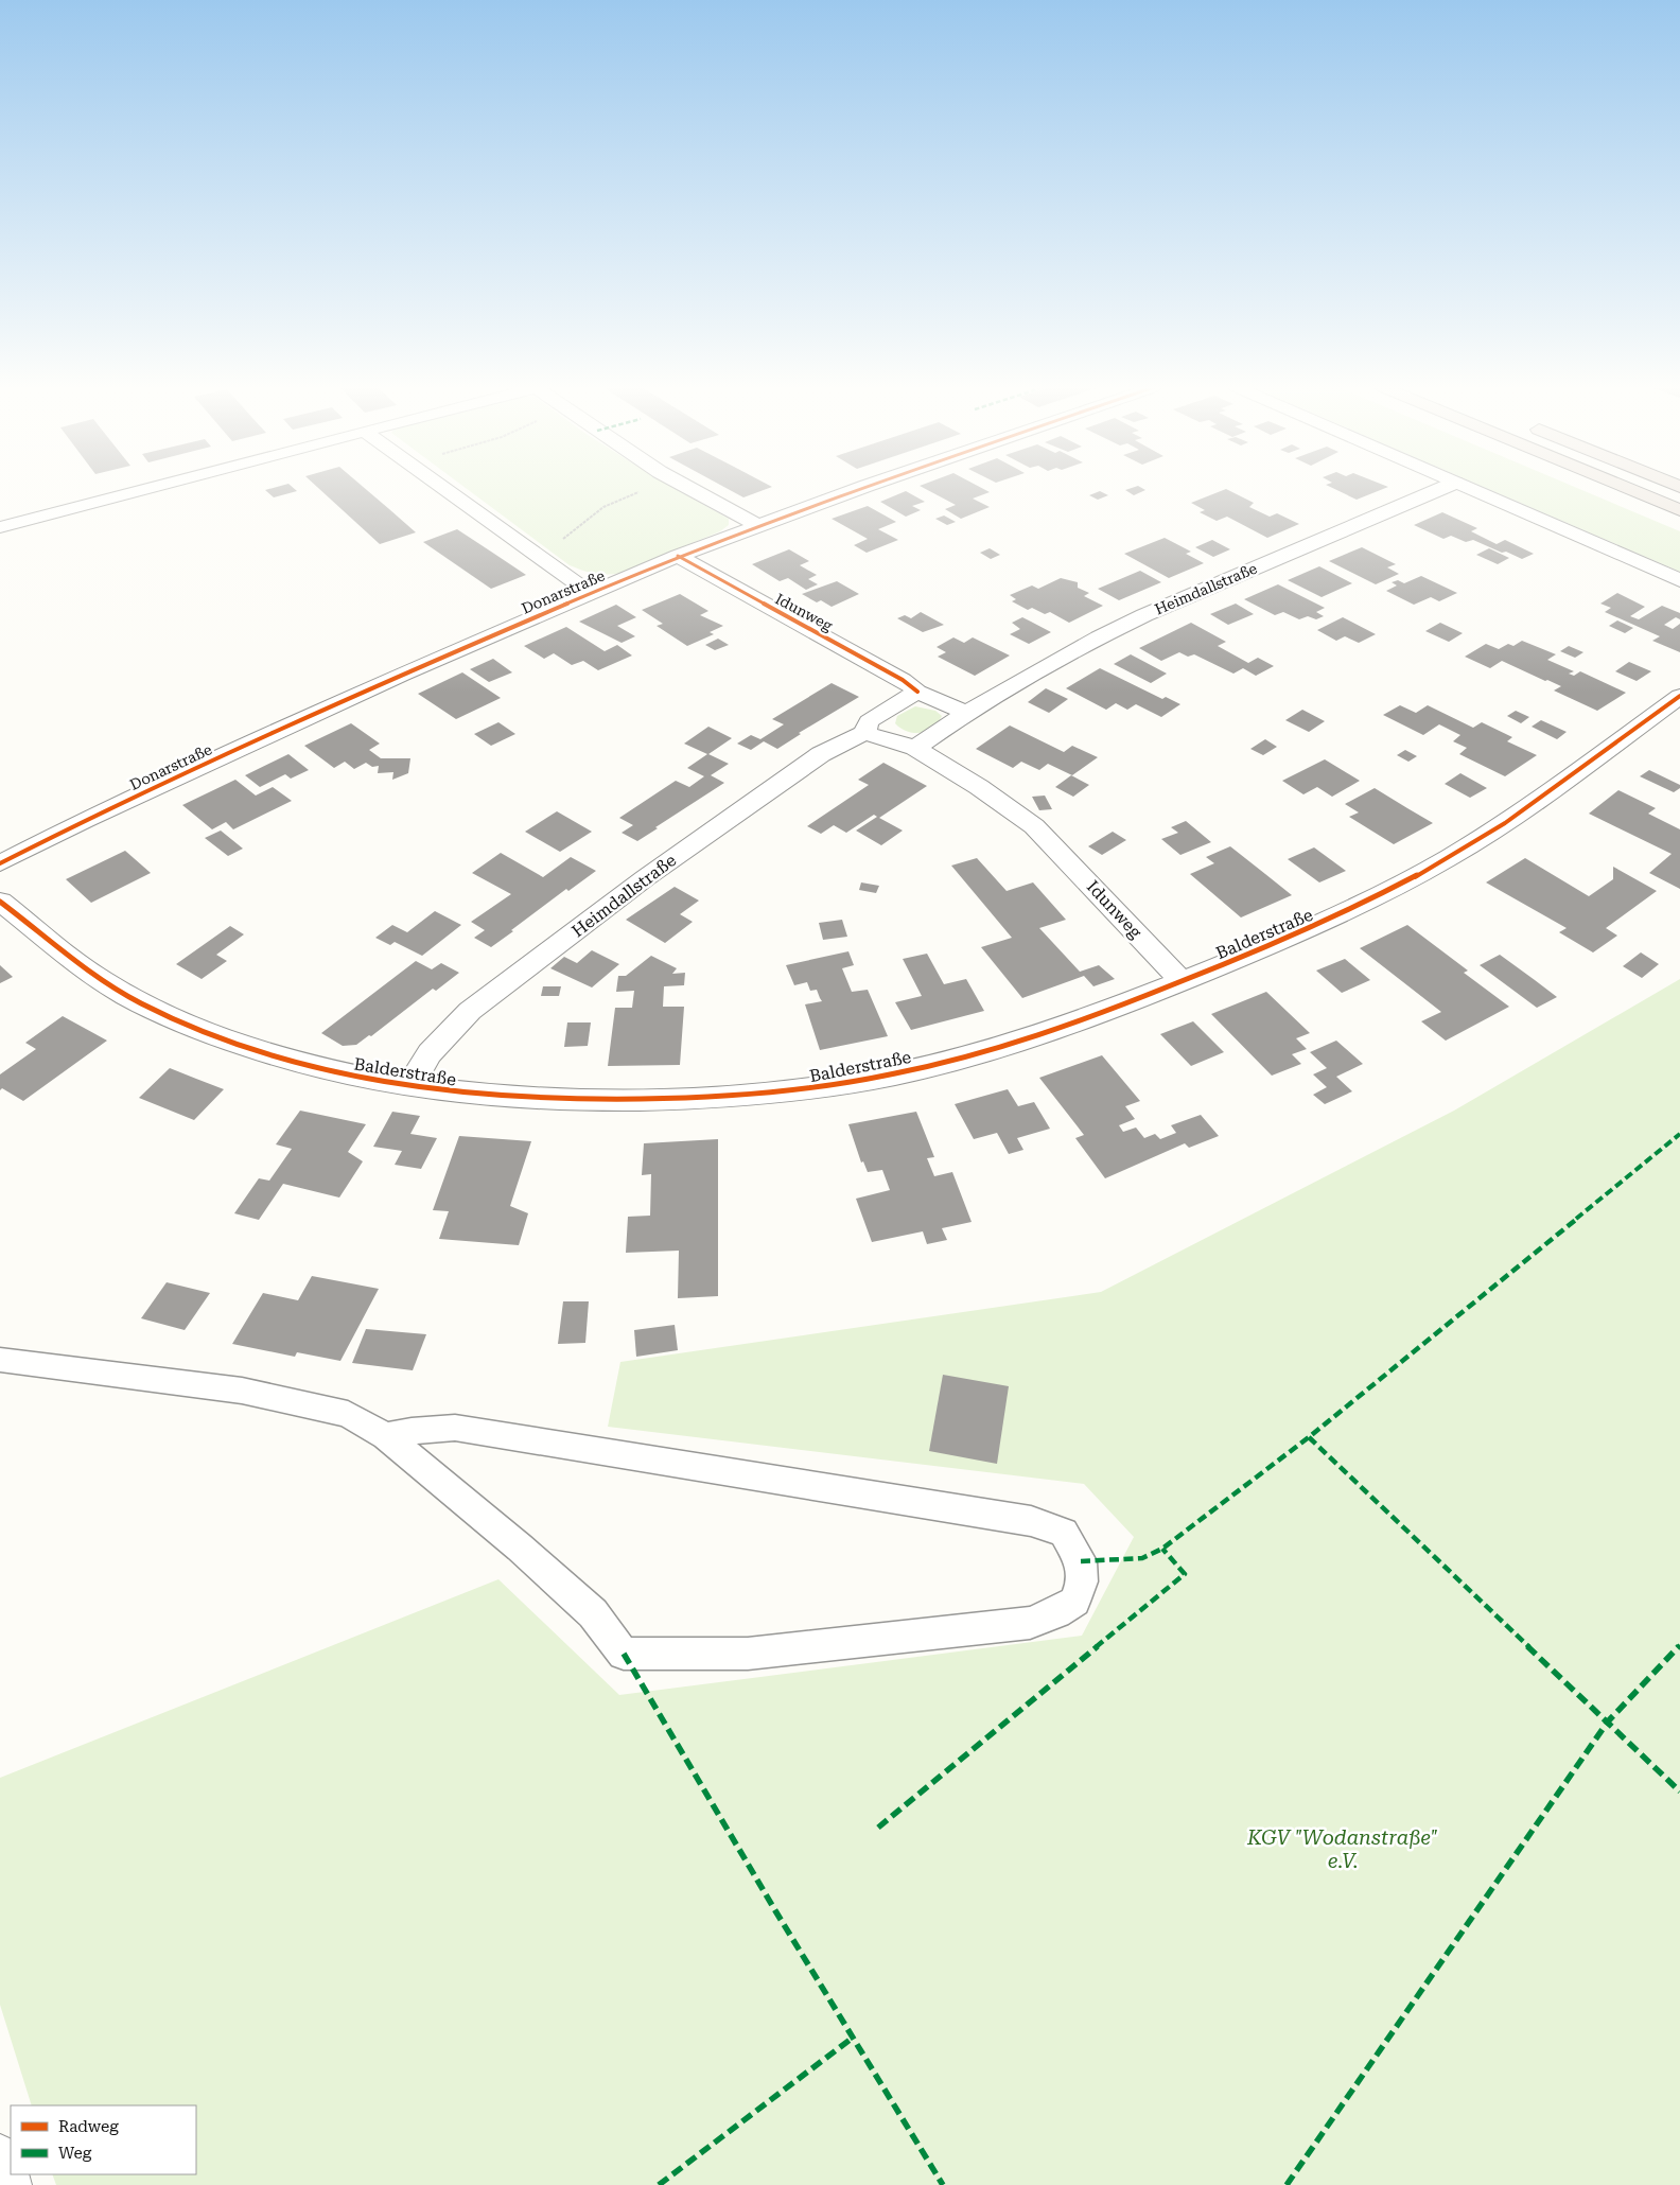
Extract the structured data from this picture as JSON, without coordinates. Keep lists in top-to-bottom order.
{
  "streets": {
    "street": [
      "Heimdallstraße",
      "Donarstraße",
      "Idunweg",
      "Balderstraße"
    ]
  },
  "crossings": [
    ["Heimdallstraße", "Idunweg"],
    ["Heimdallstraße", "Balderstraße"],
    ["Donarstraße", "Idunweg"],
    ["Idunweg", "Balderstraße"]
  ],
  "parks": ["KGV \"Wodanstraße\" e.V."],
  "legend": ["Radweg", "Weg"]
}
